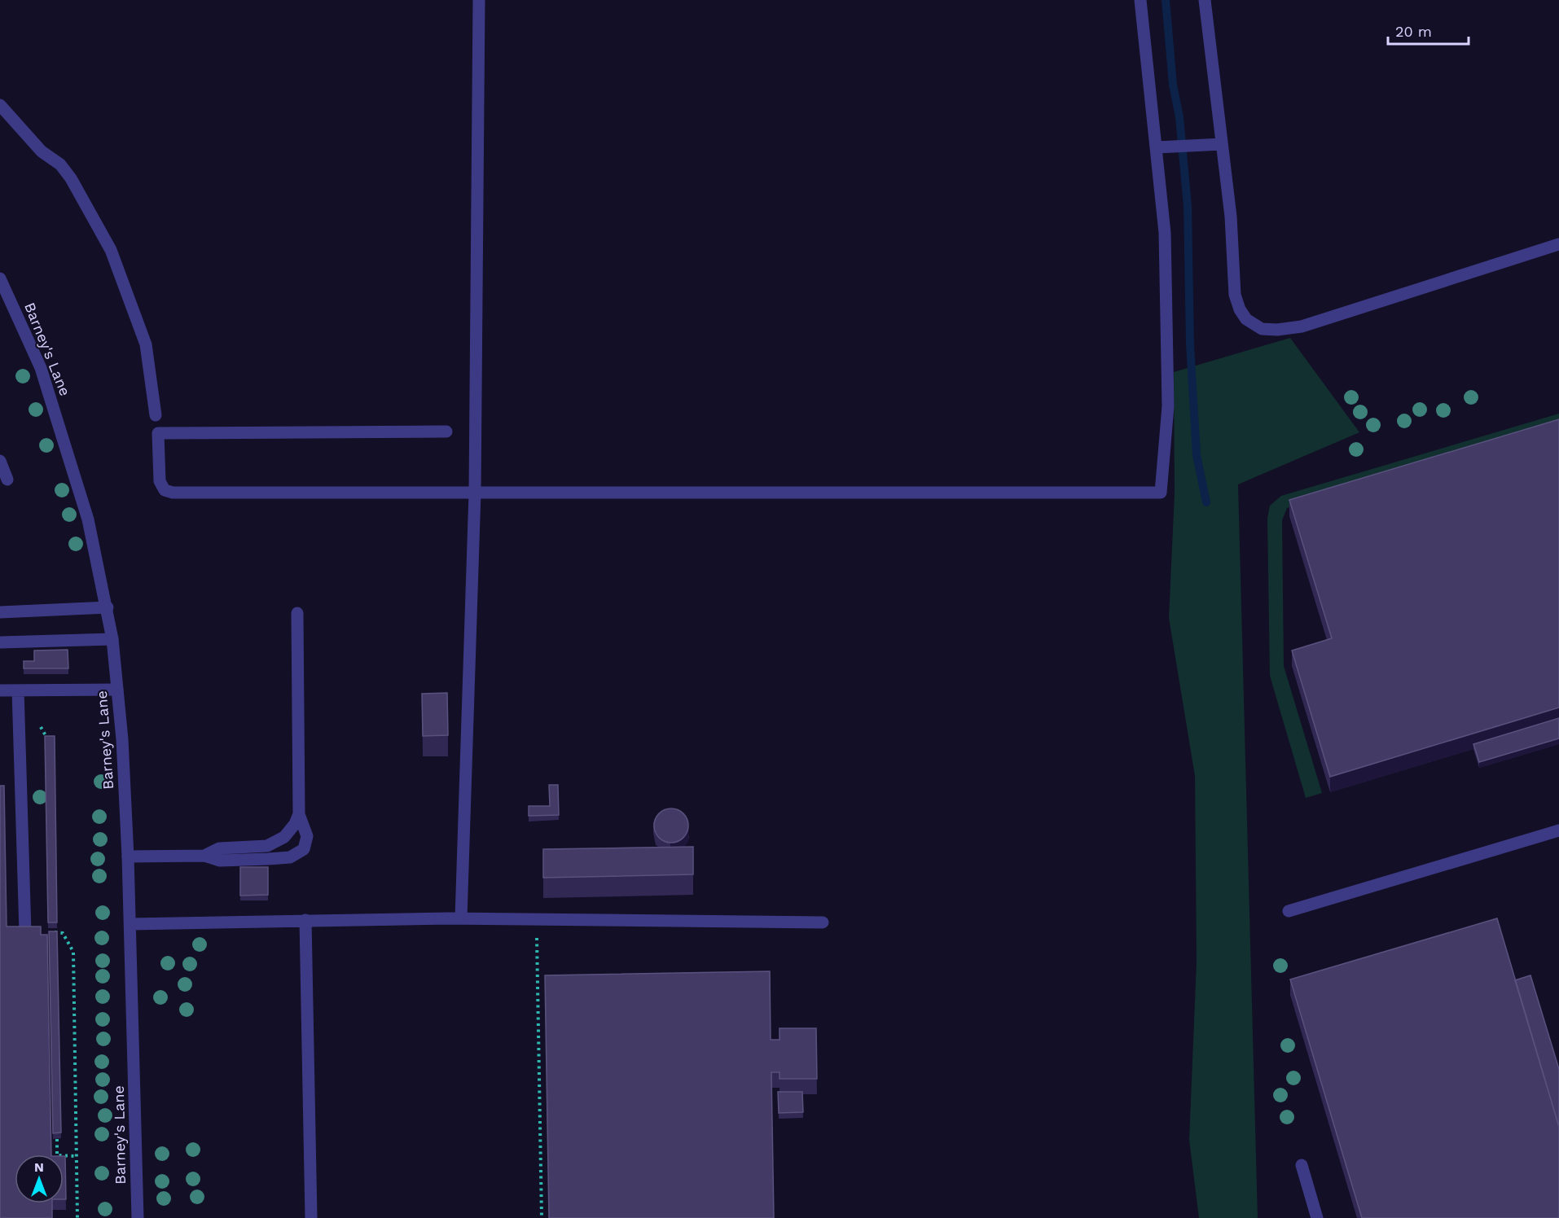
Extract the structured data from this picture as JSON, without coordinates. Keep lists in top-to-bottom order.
{
  "streets": {
    "street": ["Barney's Lane"]
  },
  "scale_bar": "20 m",
  "north": "top"
}
